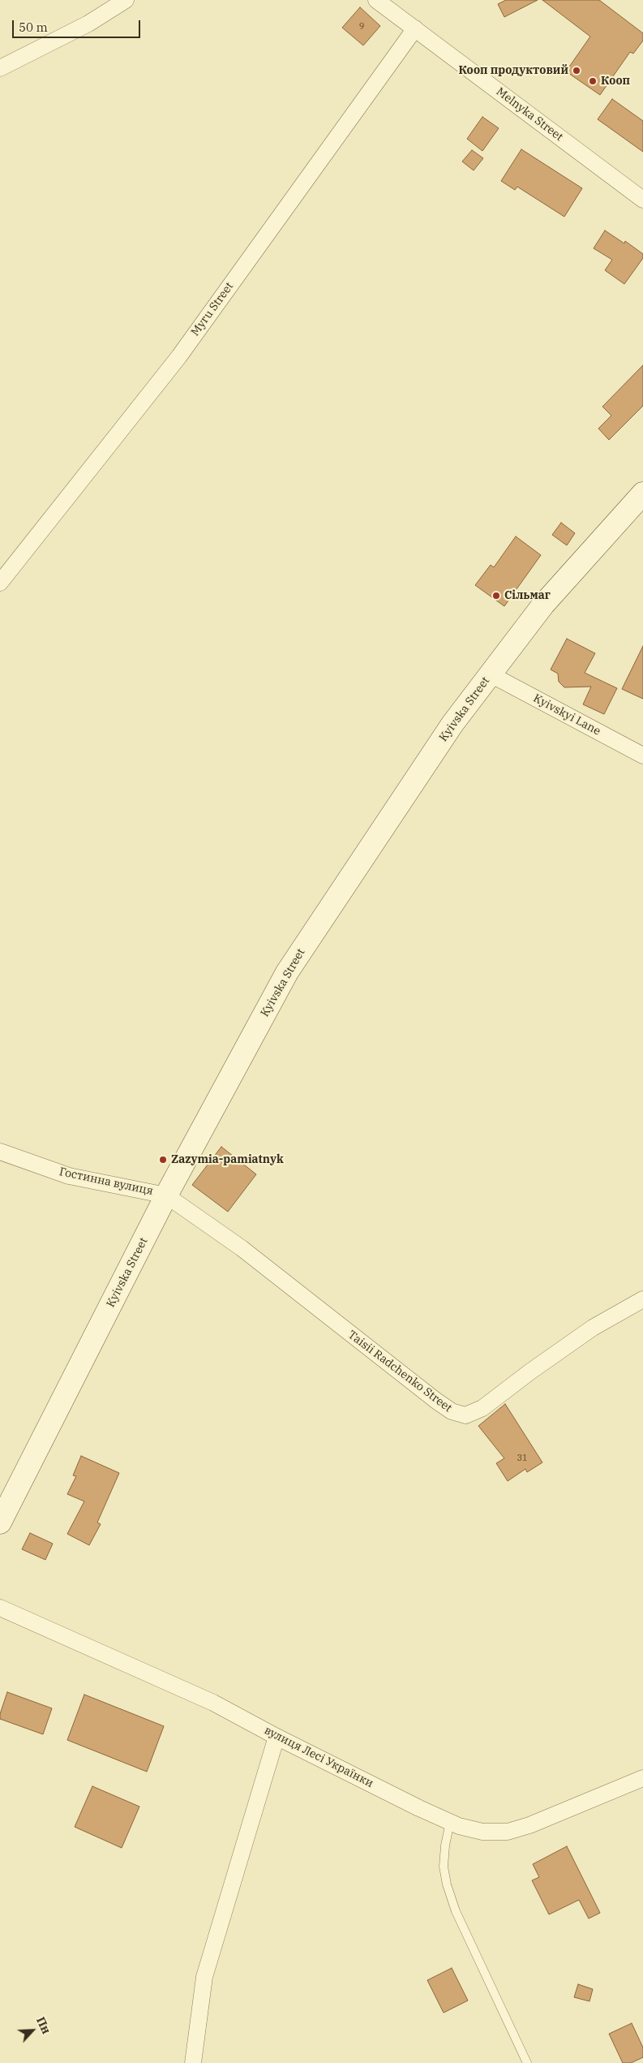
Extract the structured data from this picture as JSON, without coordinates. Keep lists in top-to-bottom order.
{
  "streets": {
    "street": [
      "Melnyka Street",
      "Myru Street",
      "Kyivska Street",
      "Kyivskyi Lane",
      "Гостинна вулиця",
      "Taisii Radchenko Street",
      "вулиця Лесі Українки"
    ]
  },
  "crossings": [
    ["Melnyka Street", "Myru Street"],
    ["Kyivska Street", "Kyivskyi Lane"],
    ["Kyivska Street", "Гостинна вулиця"],
    ["Kyivska Street", "Taisii Radchenko Street"],
    ["Гостинна вулиця", "Taisii Radchenko Street"]
  ],
  "places": [
    "Кооп продуктовий",
    "Кооп",
    "Сільмаг",
    "Zazymia-pamiatnyk"
  ],
  "house_numbers": ["9", "31"],
  "scale_bar": "50 m",
  "north": "top right"
}
